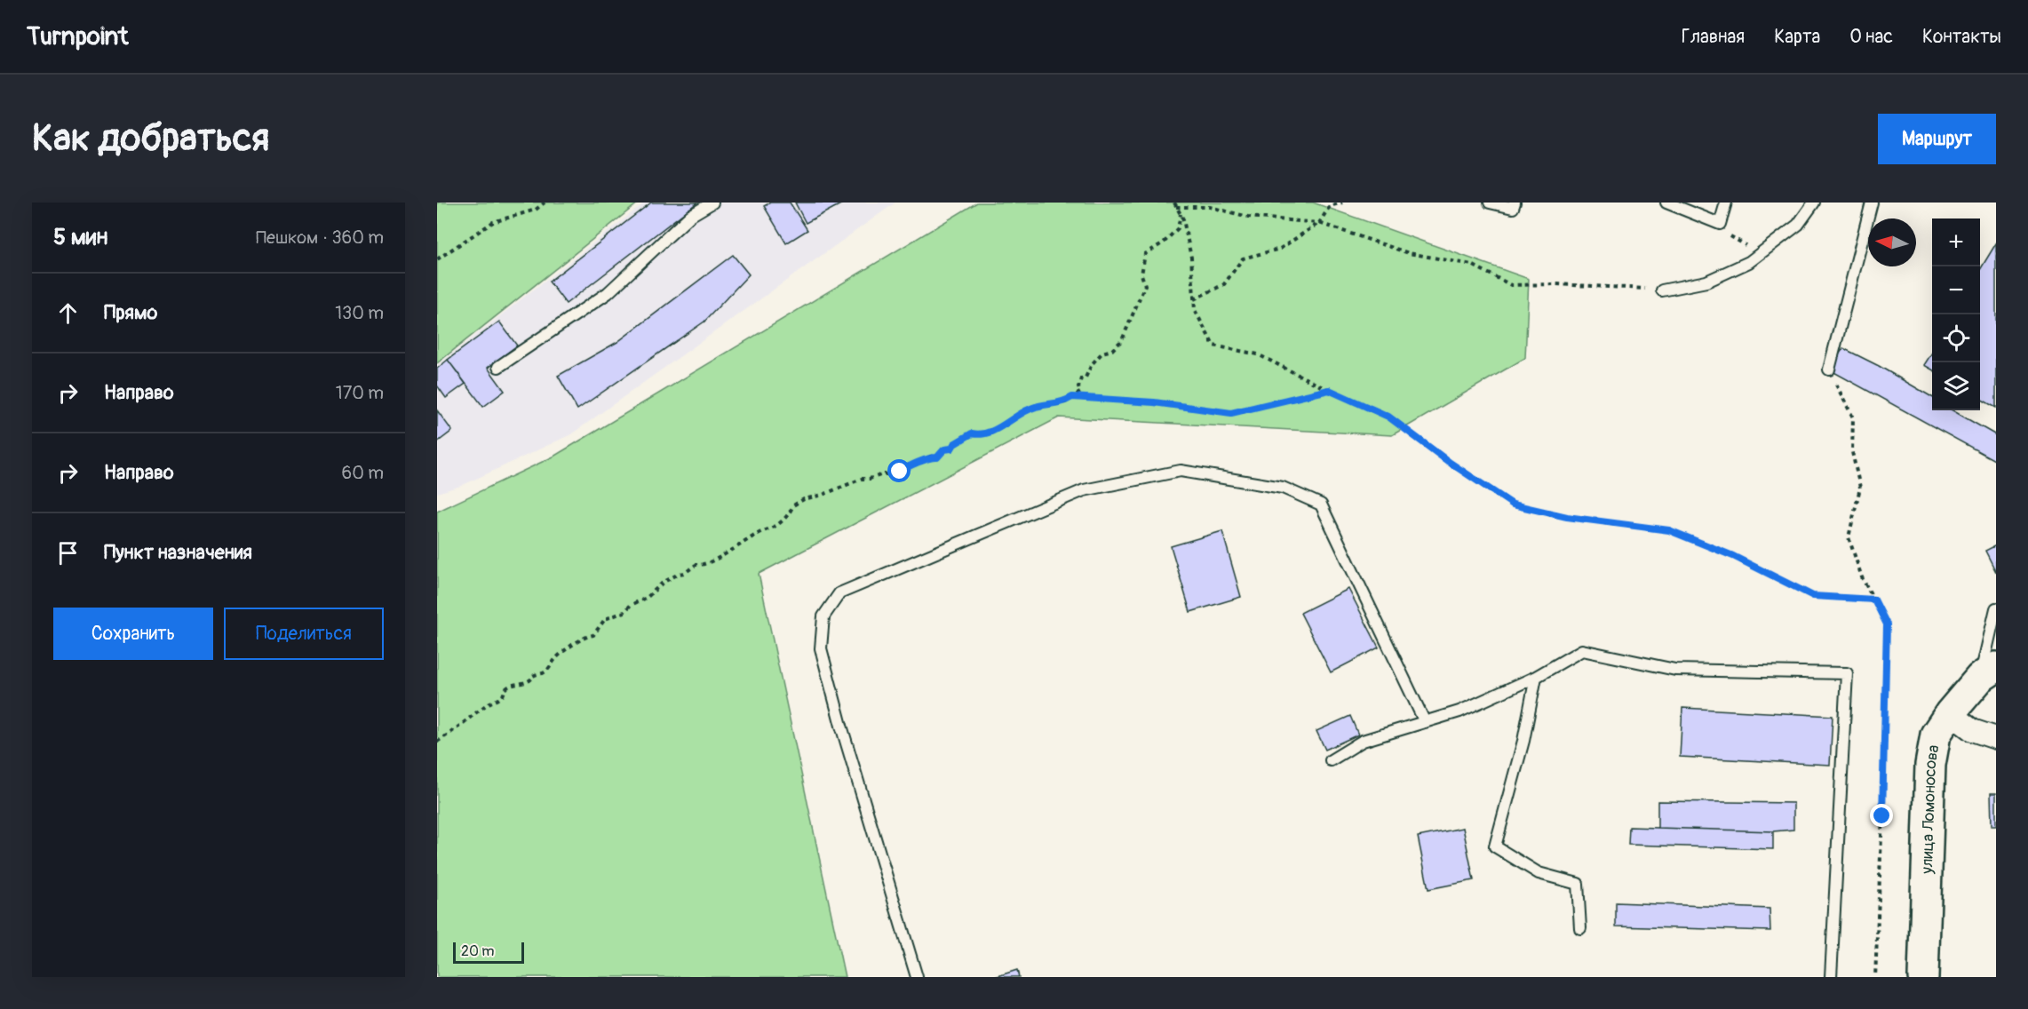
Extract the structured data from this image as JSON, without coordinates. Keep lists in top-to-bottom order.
{
  "streets": {
    "main road": ["улица Ломоносова"]
  },
  "scale_bar": "20 m",
  "north": "left",
  "page": {
    "header": "Turnpoint",
    "nav": [
      "Главная",
      "Карта",
      "О нас",
      "Контакты"
    ],
    "buttons": [
      "Маршрут",
      ["Сохранить", "Поделиться"]
    ],
    "title": "Как добраться",
    "heading": ["5 мин", "Пешком · 360 m"],
    "map_buttons": ["+", "−"],
    "list": [
      ["Прямо", "130 m"],
      ["Направо", "170 m"],
      ["Направо", "60 m"],
      "Пункт назначения"
    ],
    "scale": "20 m"
  }
}
